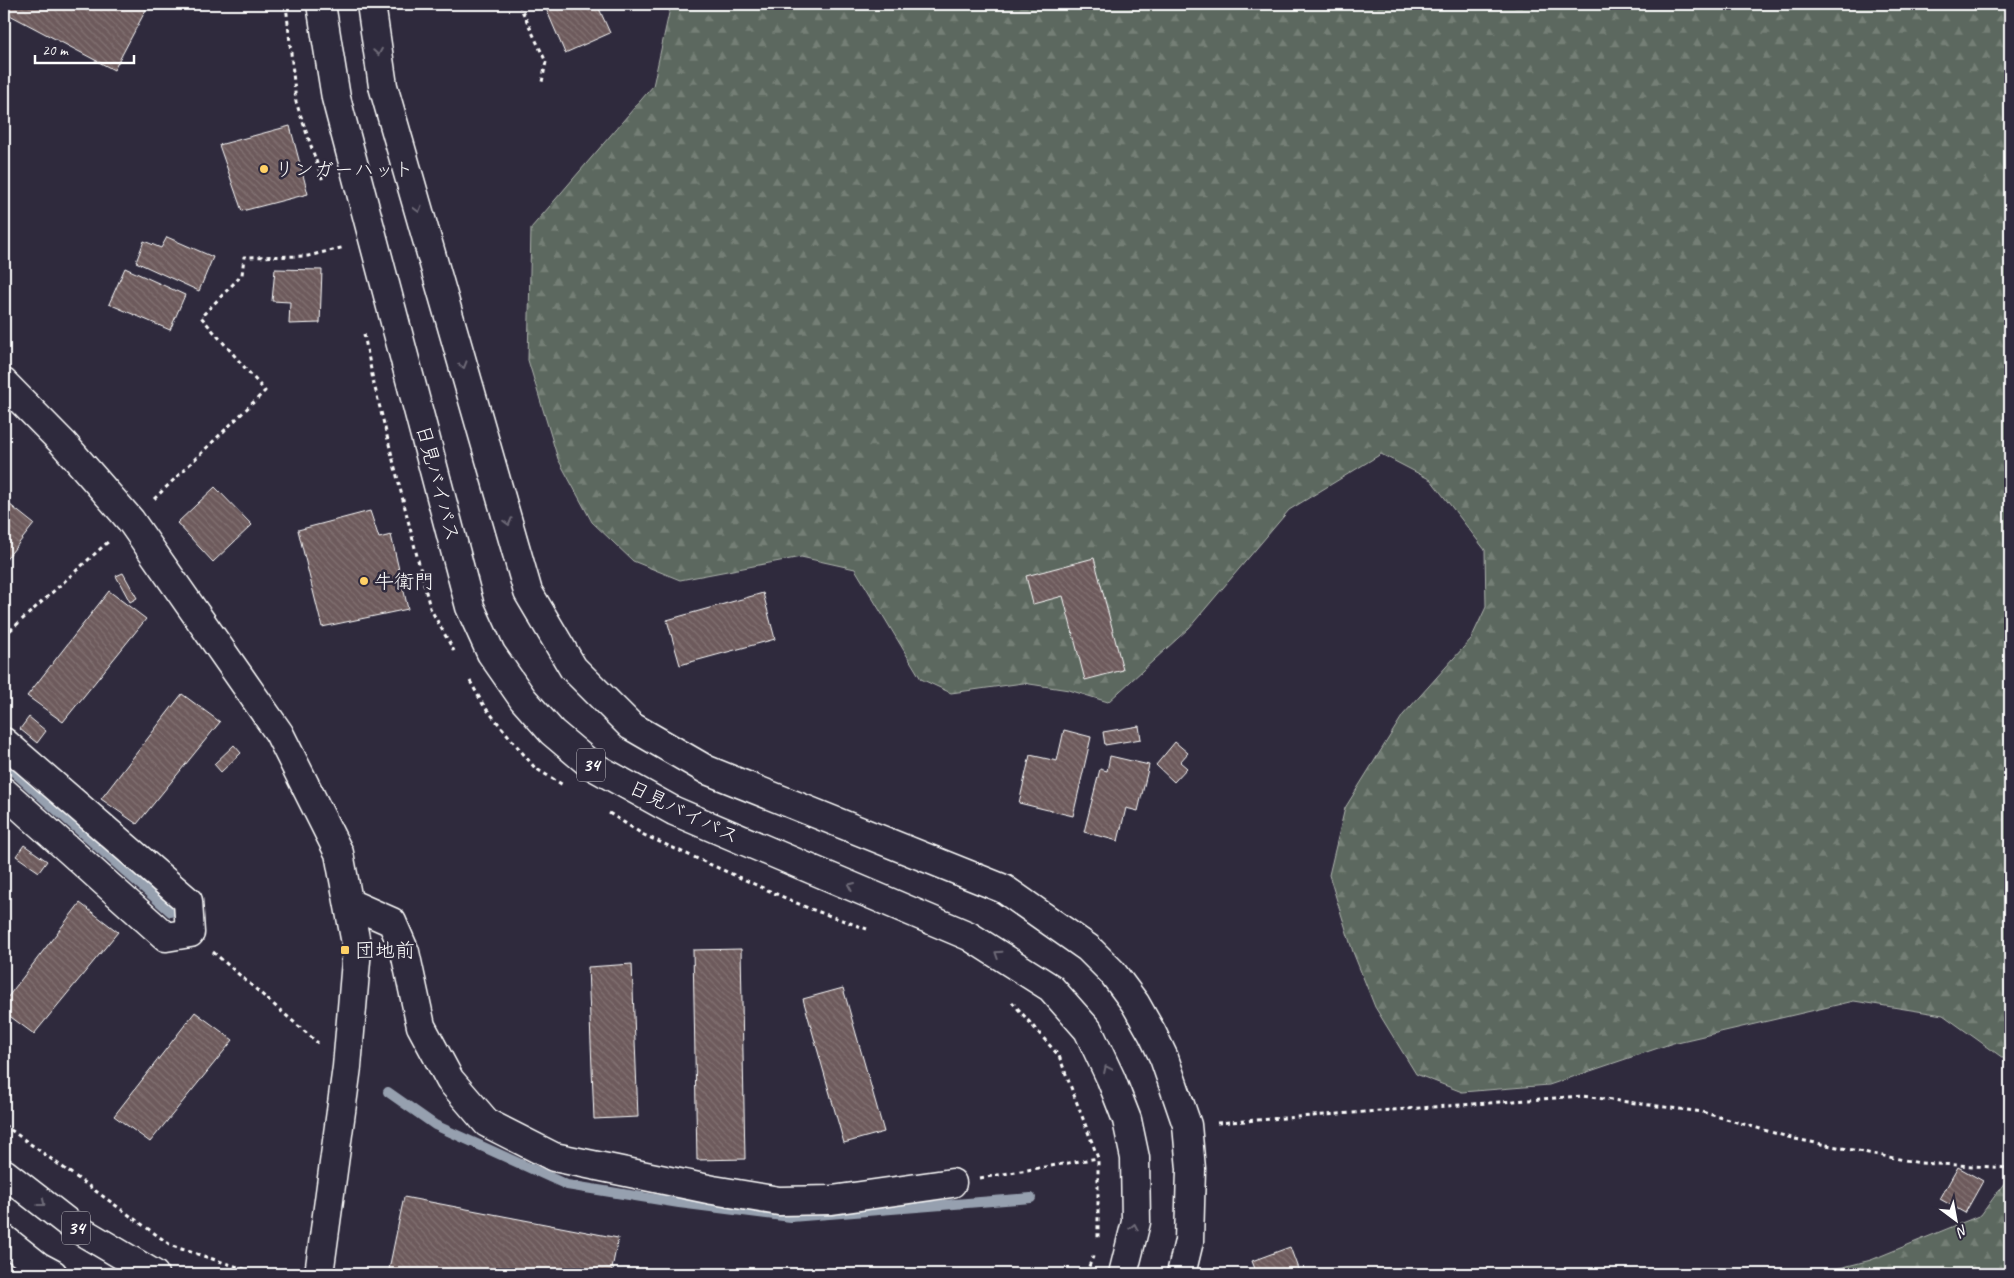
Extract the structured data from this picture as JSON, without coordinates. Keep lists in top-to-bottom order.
{
  "streets": {
    "main road": ["日見バイパス", "34"]
  },
  "places": {
    "other": ["リンガーハット", "牛衛門"],
    "transit": ["団地前"]
  },
  "scale_bar": "20 m",
  "north": "bottom right"
}
